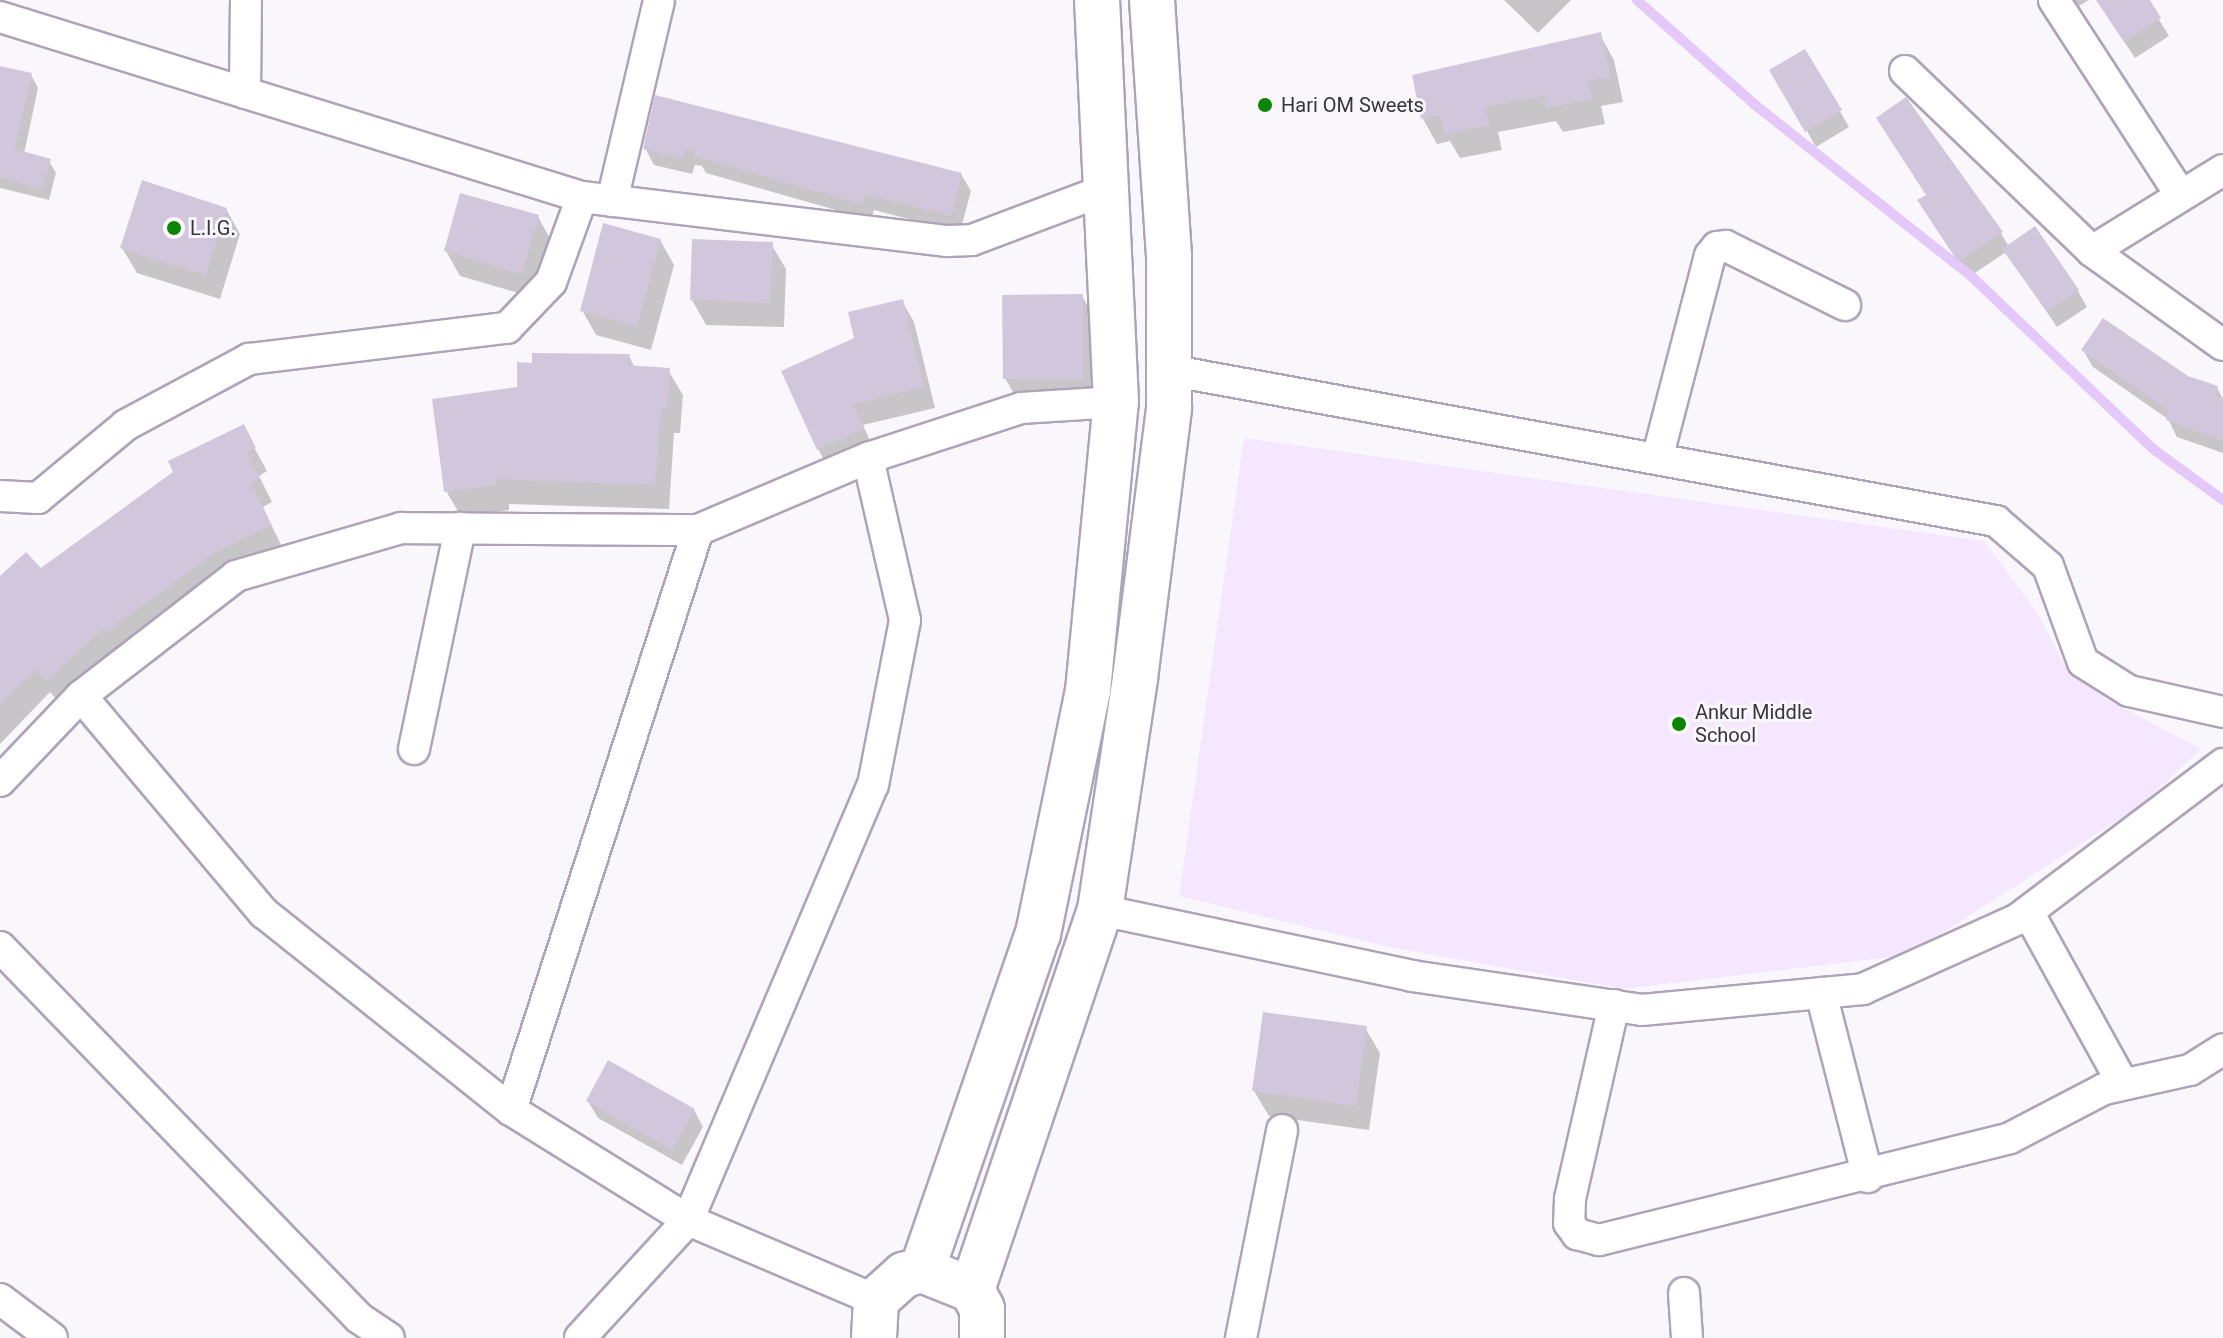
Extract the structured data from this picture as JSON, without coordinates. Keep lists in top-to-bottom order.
{
  "places": ["Hari OM Sweets", "L.I.G.", "Ankur Middle School"]
}
